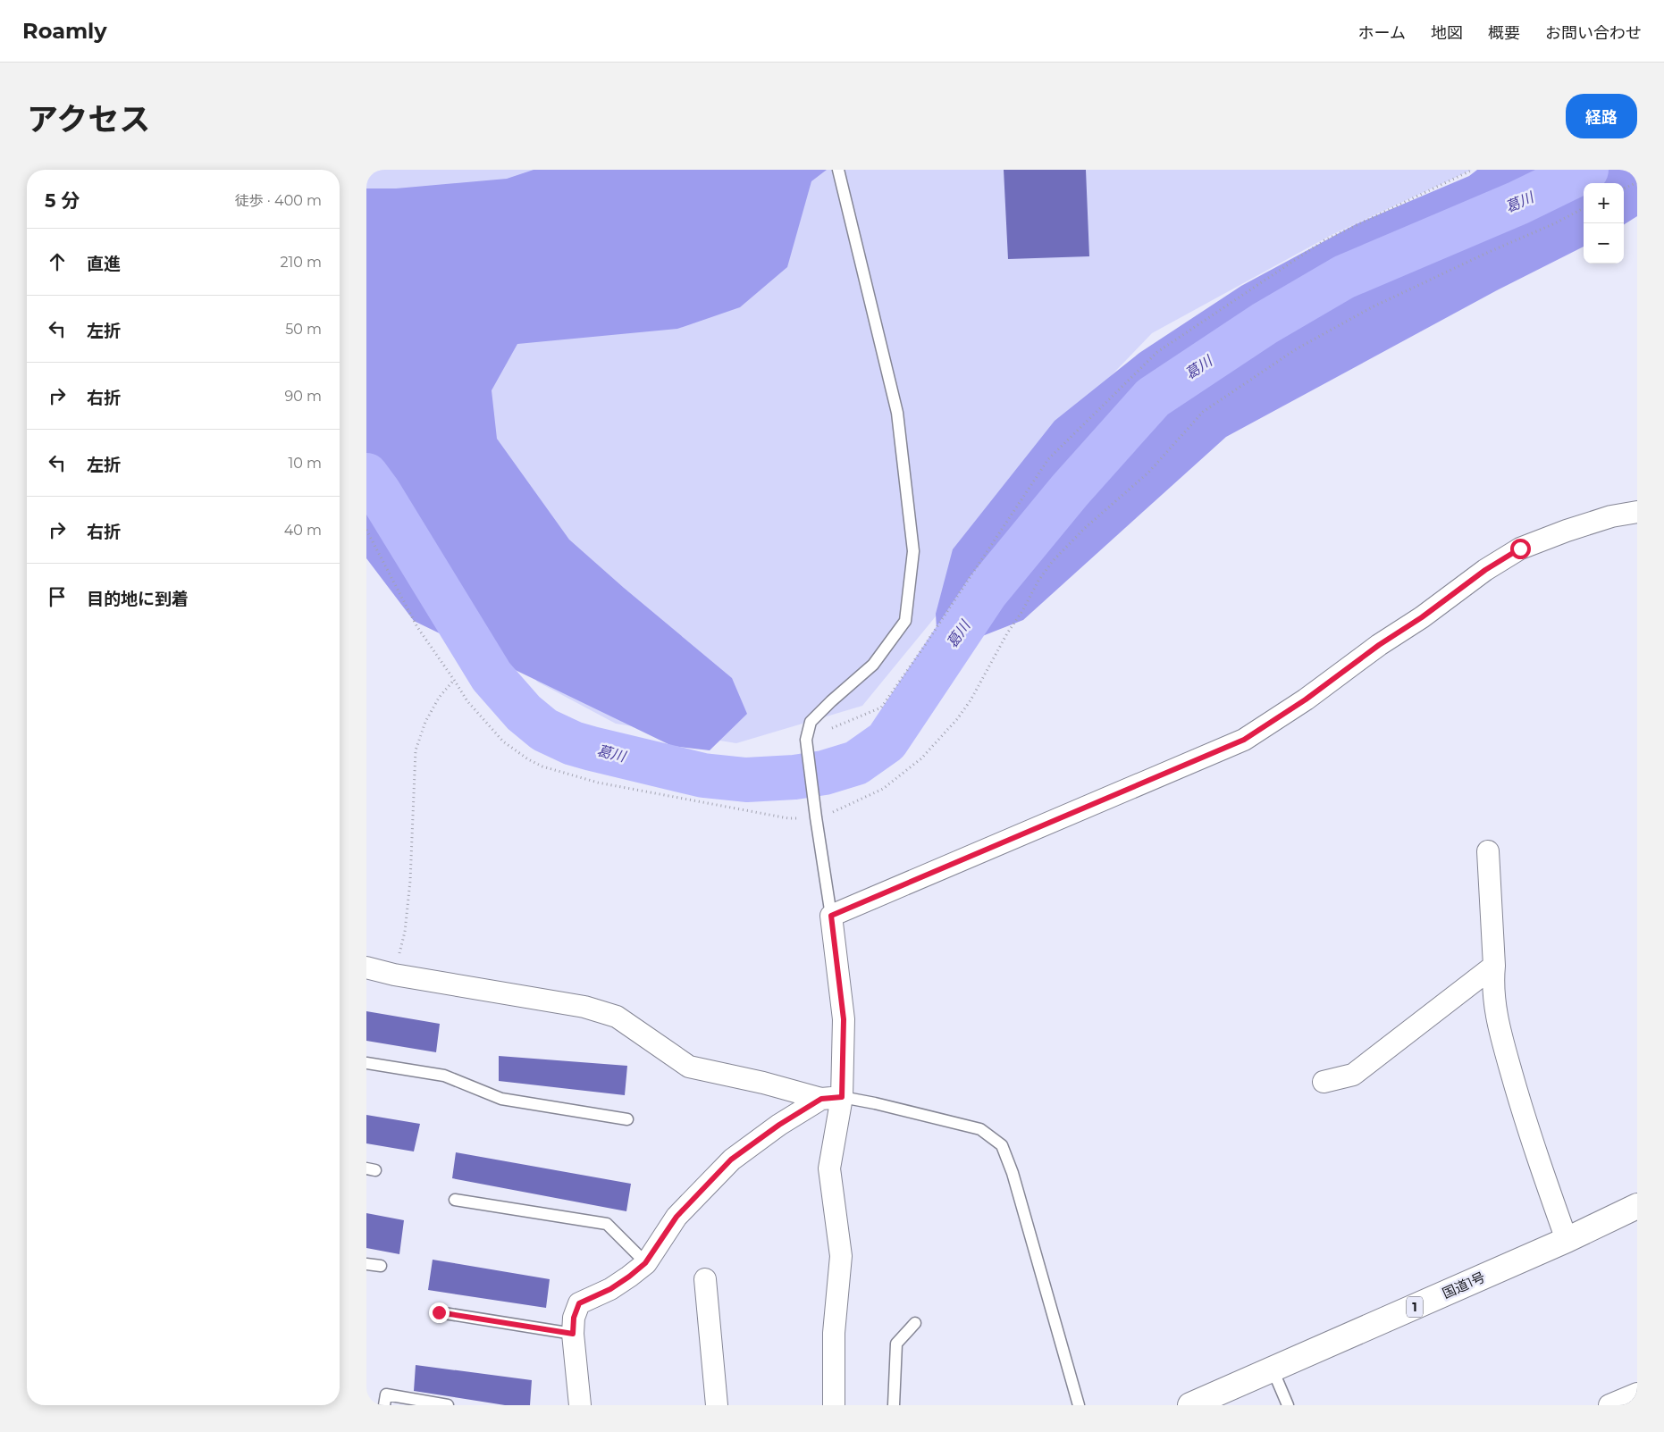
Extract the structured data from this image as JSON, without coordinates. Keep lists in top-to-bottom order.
{
  "streets": {
    "highway": ["国道1号", "1"]
  },
  "water": ["葛川"],
  "page": {
    "header": "Roamly",
    "nav": [
      "ホーム",
      "地図",
      "概要",
      "お問い合わせ"
    ],
    "title": "アクセス",
    "buttons": "経路",
    "heading": ["5 分", "徒歩 · 400 m"],
    "map_buttons": ["+", "−"],
    "list": [
      ["直進", "210 m"],
      ["左折", "50 m"],
      ["右折", "90 m"],
      ["左折", "10 m"],
      ["右折", "40 m"],
      "目的地に到着"
    ]
  }
}
